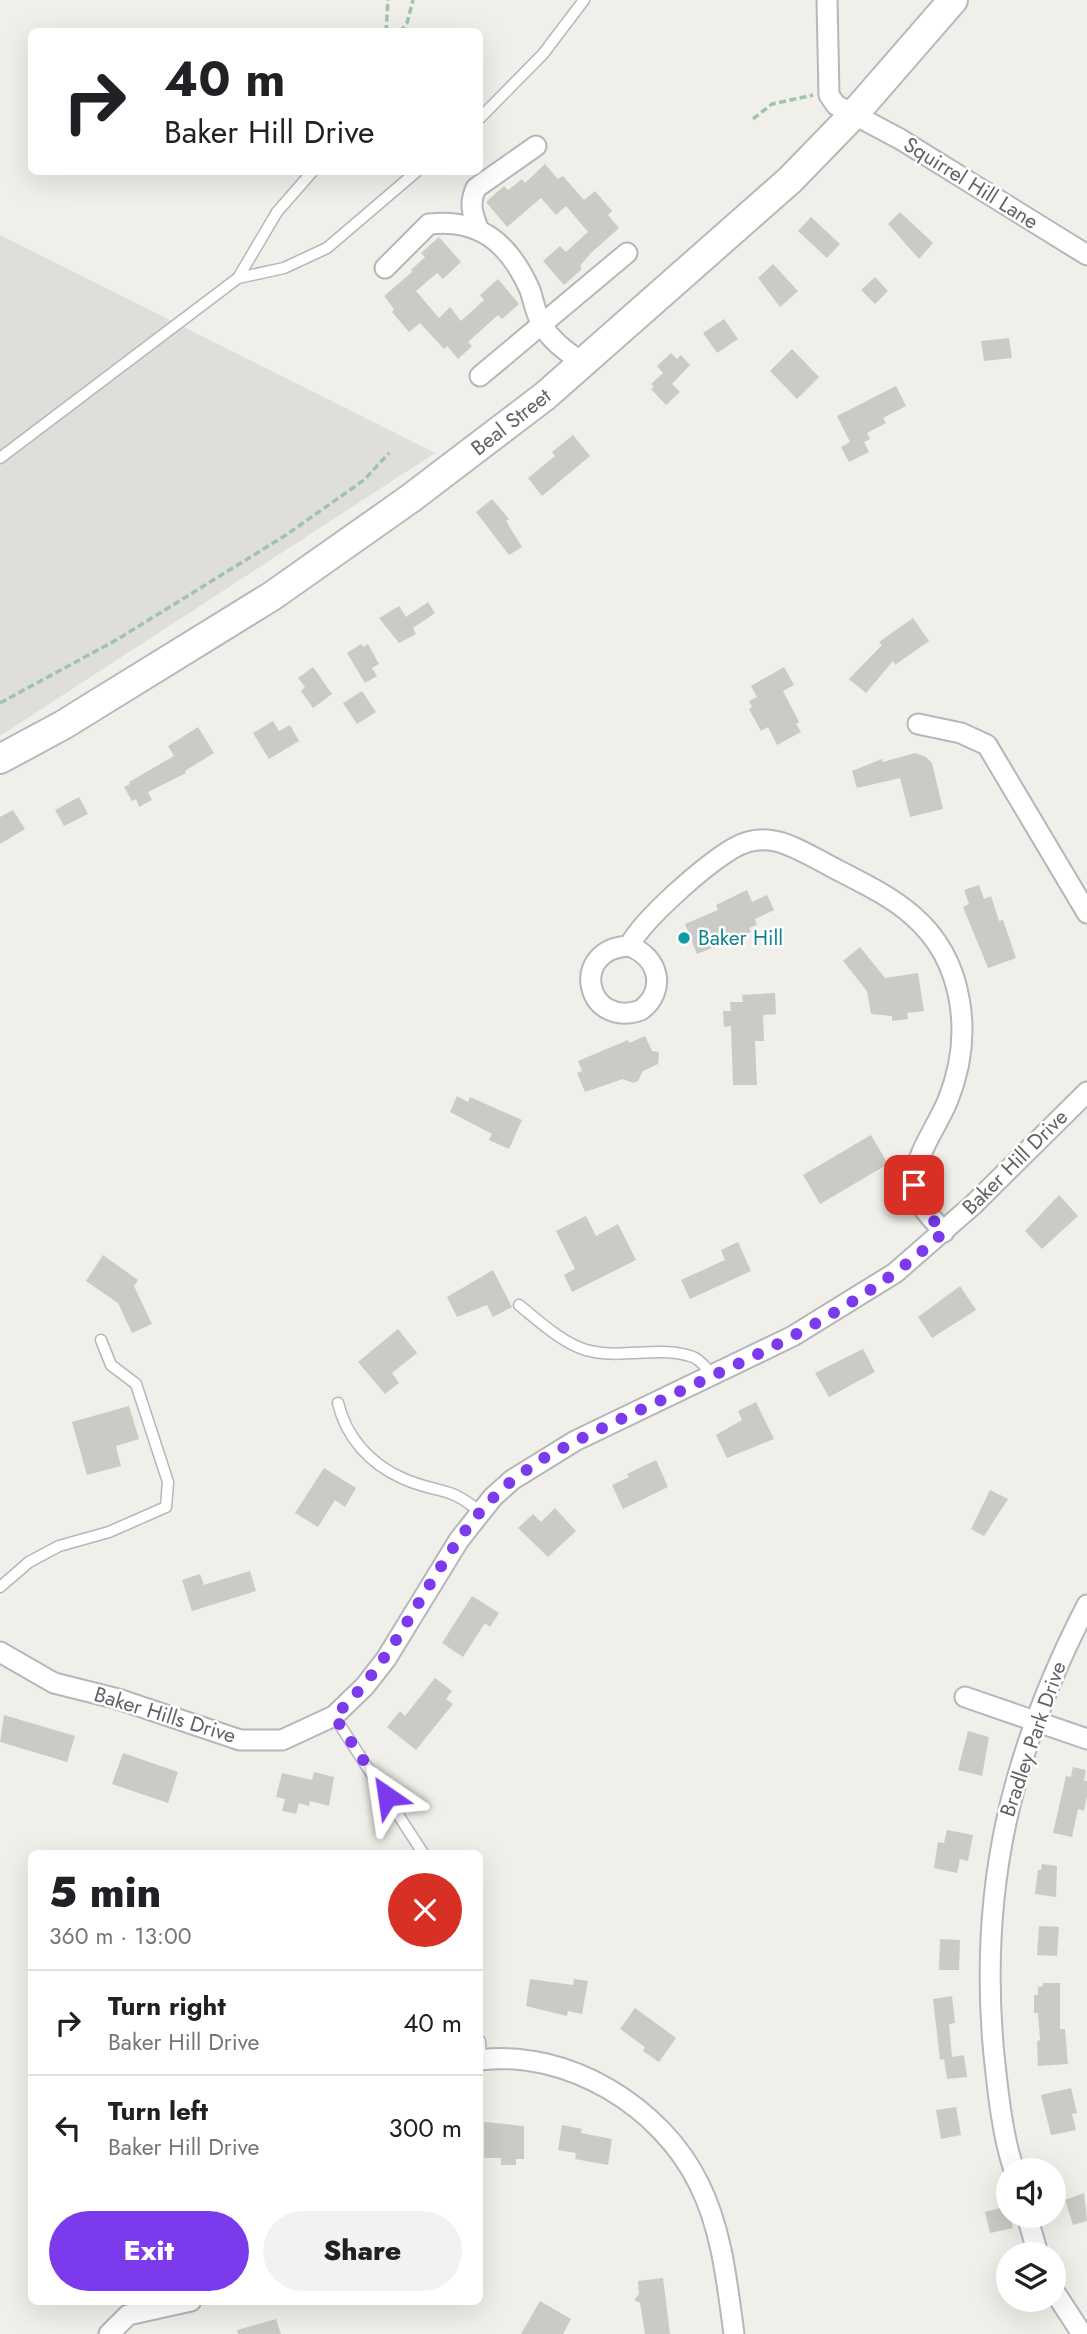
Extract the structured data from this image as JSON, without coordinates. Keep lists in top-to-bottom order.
{
  "streets": {
    "street": [
      "Squirrel Hill Lane",
      "Beal Street",
      "Baker Hill Drive",
      "Baker Hills Drive",
      "Bradley Park Drive"
    ]
  },
  "crossings": [
    ["Squirrel Hill Lane", "Beal Street"],
    ["Baker Hill Drive", "Baker Hills Drive"]
  ],
  "places": ["Baker Hill"],
  "page": {
    "turn": ["40 m", "Baker Hill Drive"],
    "heading": ["5 min", "360 m · 13:00"],
    "list": [
      {
        "name": "Turn right",
        "note": "Baker Hill Drive",
        "value": "40 m"
      },
      {
        "name": "Turn left",
        "note": "Baker Hill Drive",
        "value": "300 m"
      }
    ],
    "buttons": ["Exit", "Share"]
  }
}
